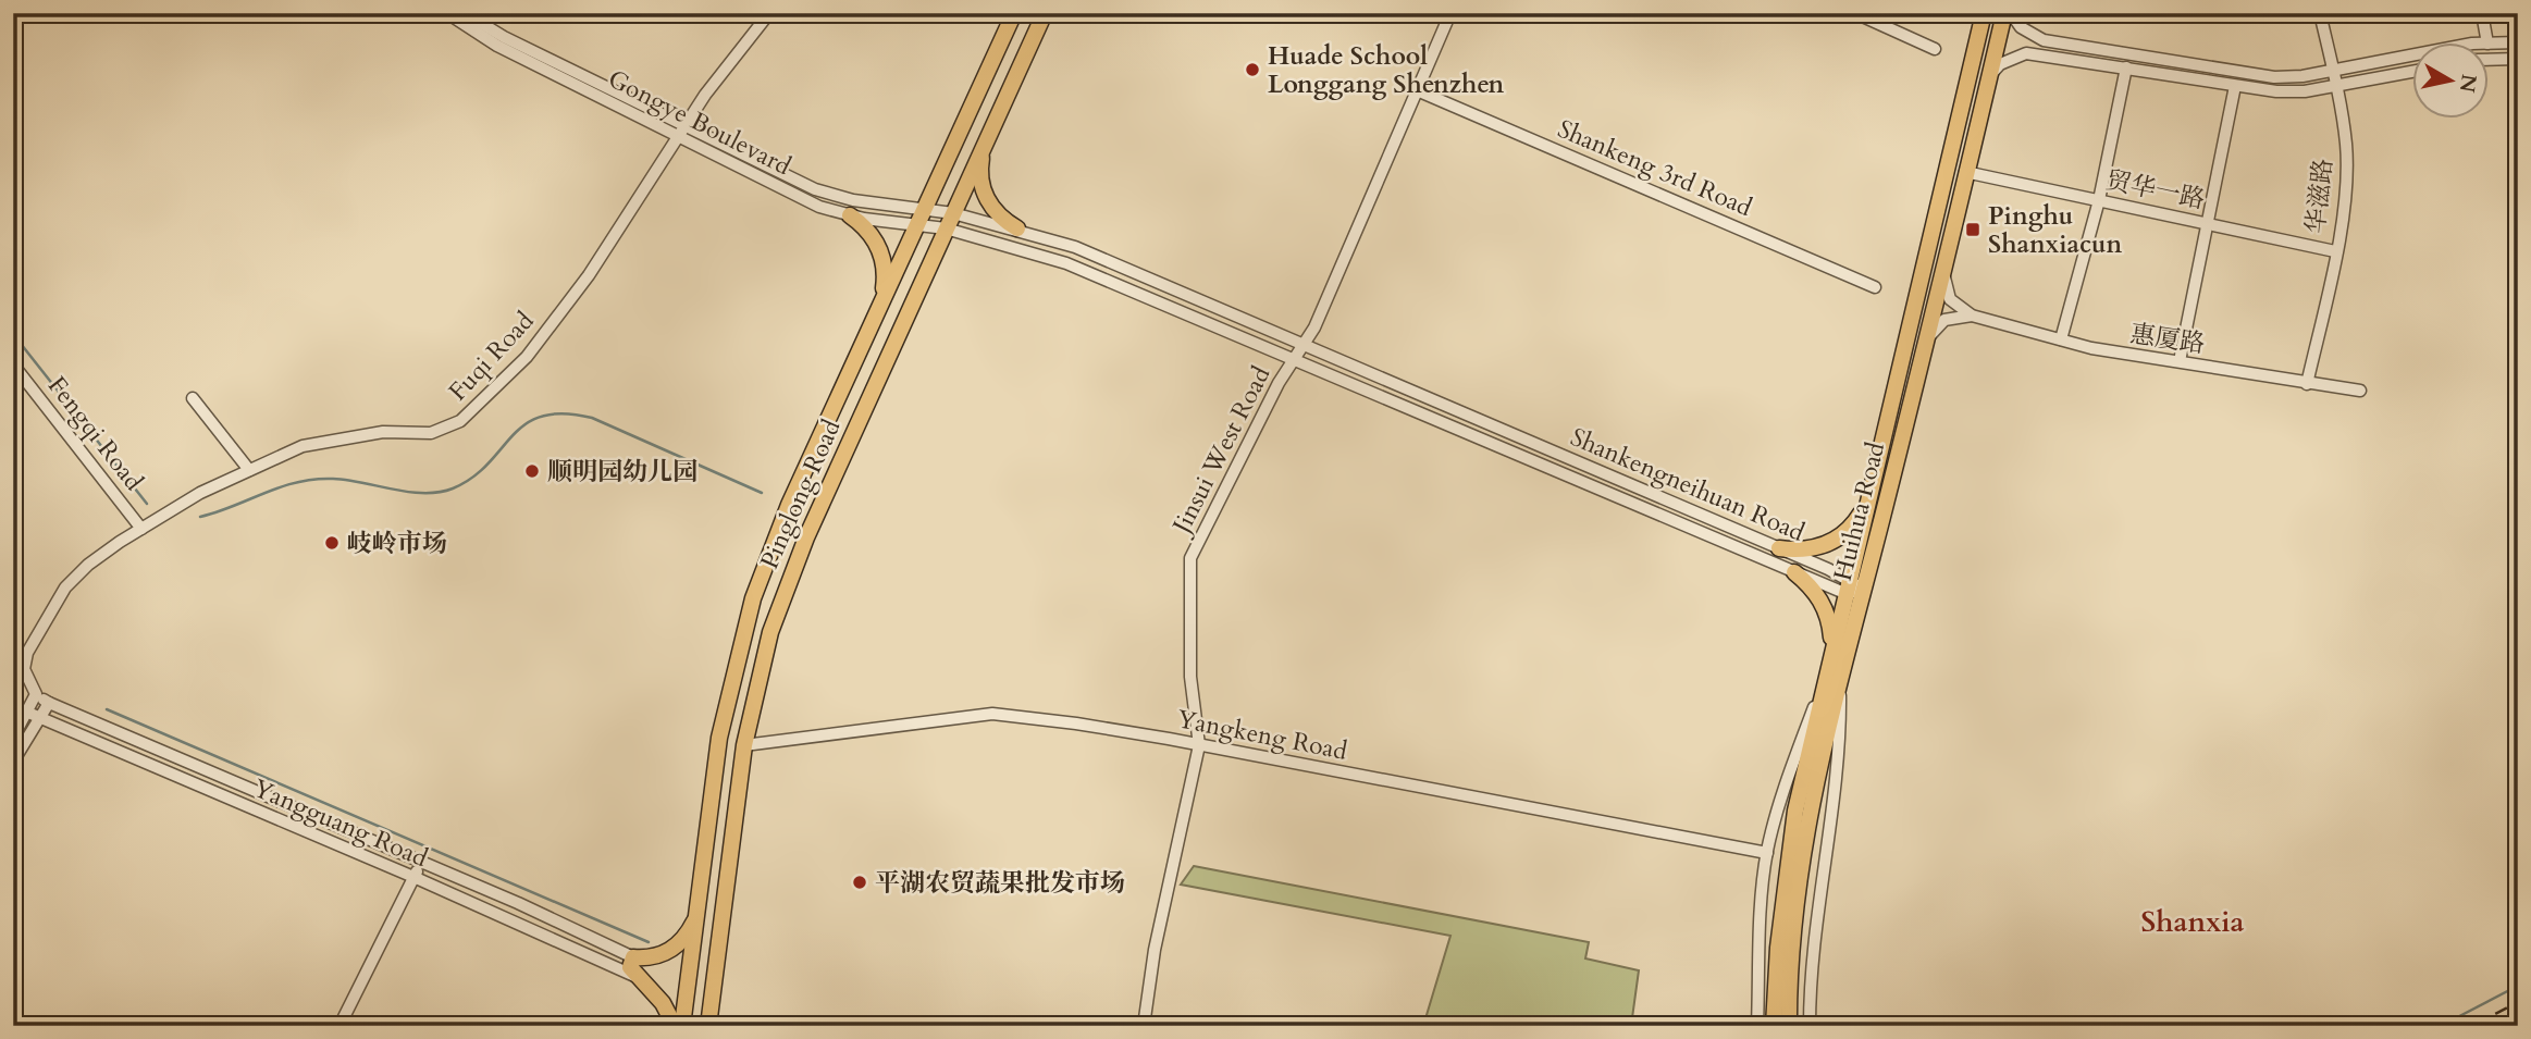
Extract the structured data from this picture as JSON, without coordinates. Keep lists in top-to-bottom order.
{
  "streets": {
    "main road": ["Pinglong Road", "Huihua Road"],
    "street": [
      "Gongye Boulevard",
      "Shankeng 3rd Road",
      "贸华一路",
      "华滋路",
      "惠厦路",
      "Fuqi Road",
      "Fengqi Road",
      "Jinsui West Road",
      "Shankengneihuan Road",
      "Yangkeng Road",
      "Yangguang Road"
    ]
  },
  "crossings": [
    ["Gongye Boulevard", "Fuqi Road"],
    ["Gongye Boulevard", "Shankengneihuan Road"],
    ["Gongye Boulevard", "Pinglong Road"],
    ["Shankeng 3rd Road", "Jinsui West Road"],
    ["贸华一路", "华滋路"],
    ["贸华一路", "Huihua Road"],
    ["华滋路", "惠厦路"],
    ["Fuqi Road", "Fengqi Road"],
    ["Jinsui West Road", "Shankengneihuan Road"],
    ["Jinsui West Road", "Yangkeng Road"],
    ["Shankengneihuan Road", "Pinglong Road"],
    ["Shankengneihuan Road", "Huihua Road"],
    ["Pinglong Road", "Yangkeng Road"]
  ],
  "districts": ["Shanxia"],
  "places": {
    "other": [
      "Huade School Longgang Shenzhen",
      "顺明园幼儿园",
      "岐岭市场",
      "平湖农贸蔬果批发市场"
    ],
    "transit": ["Pinghu Shanxiacun"]
  },
  "north": "right"
}
